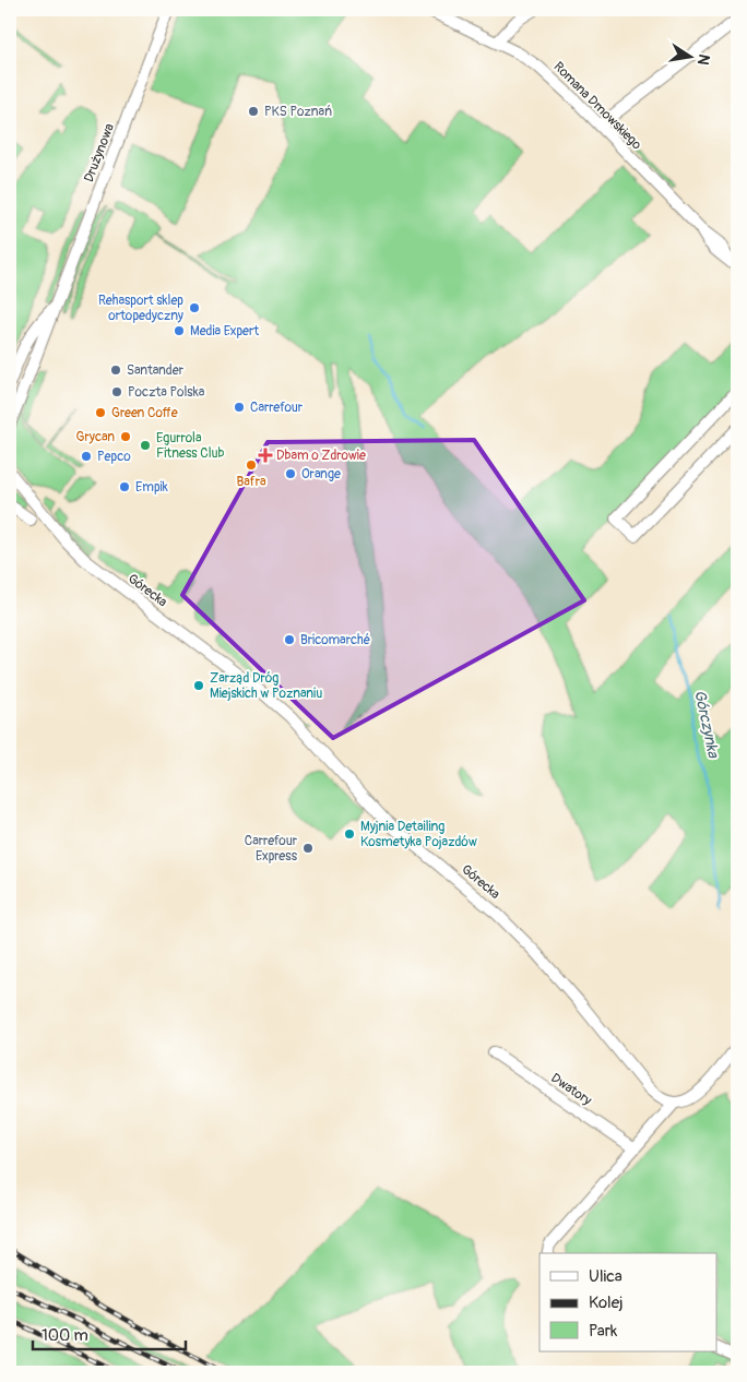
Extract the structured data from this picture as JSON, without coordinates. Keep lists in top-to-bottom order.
{
  "streets": {
    "street": [
      "Romana Dmowskiego",
      "Drużynowa",
      "Górecka",
      "Dwatory"
    ]
  },
  "water": ["Górczynka"],
  "places": {
    "other": [
      "PKS Poznań",
      "Rehasport sklep ortopedyczny",
      "Media Expert",
      "Santander",
      "Poczta Polska",
      "Carrefour",
      "Green Coffe",
      "Grycan",
      "Egurrola Fitness Club",
      "Pepco",
      "Bafra",
      "Orange",
      "Empik",
      "Bricomarché",
      "Zarząd Dróg Miejskich w Poznaniu",
      "Myjnia Detailing Kosmetyka Pojazdów",
      "Carrefour Express"
    ],
    "health": ["Dbam o Zdrowie"]
  },
  "legend": ["Ulica", "Kolej", "Park"],
  "scale_bar": "100 m",
  "north": "right"
}
